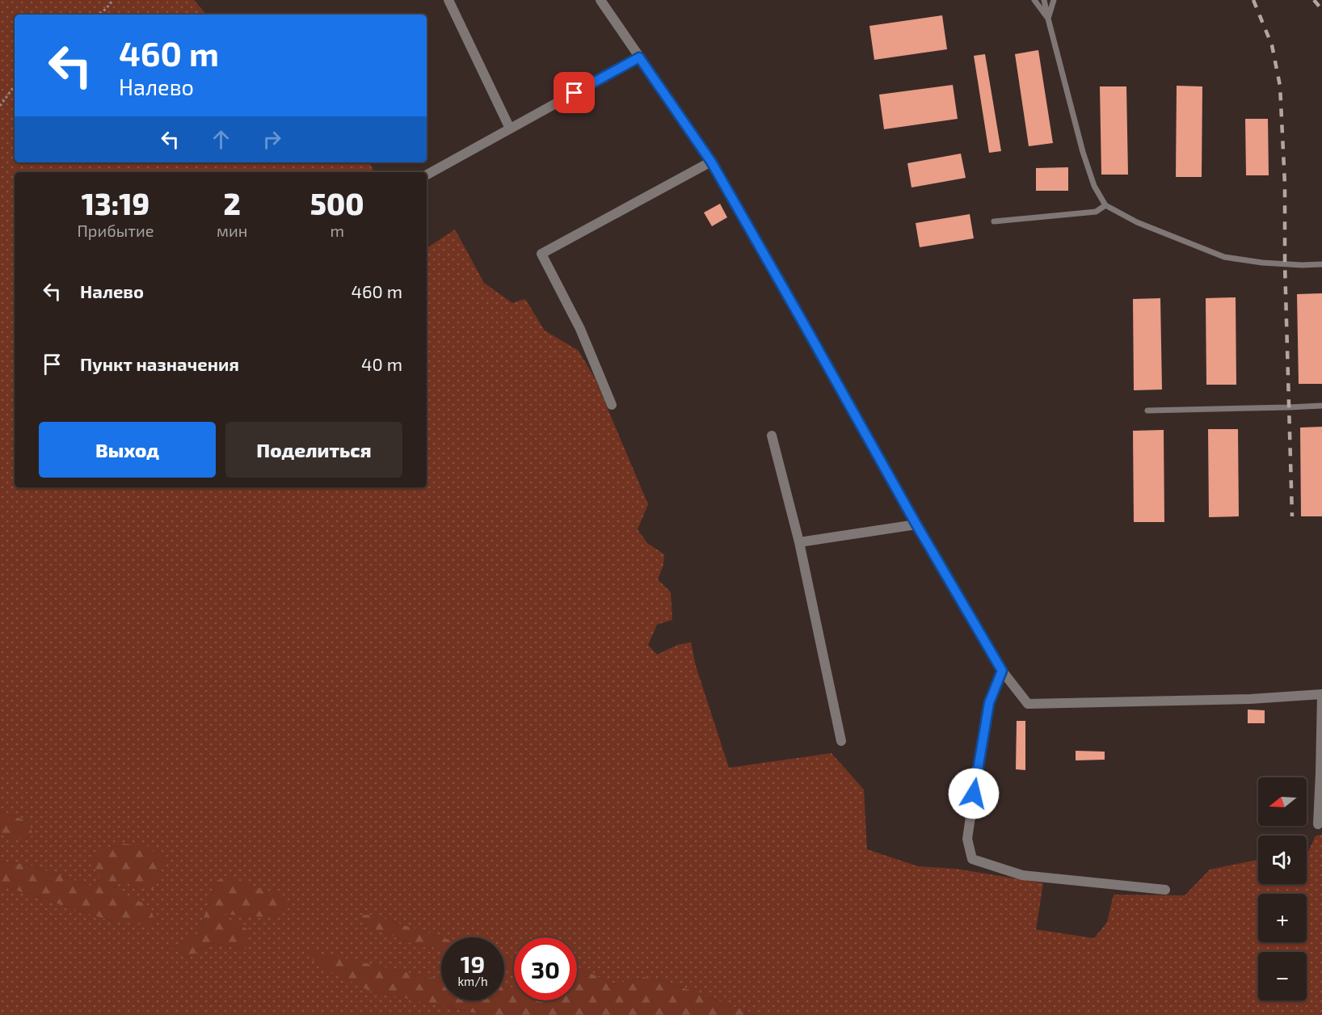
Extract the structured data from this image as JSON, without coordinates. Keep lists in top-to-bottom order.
{
  "north": "left",
  "page": {
    "turn": ["460 m", "Налево"],
    "eta": [
      "13:19",
      "Прибытие",
      "2",
      "мин",
      "500",
      "m"
    ],
    "list": [
      {
        "name": "Налево",
        "value": "460 m"
      },
      {
        "name": "Пункт назначения",
        "value": "40 m"
      }
    ],
    "buttons": ["Выход", "Поделиться"],
    "map_buttons": ["+", "−"],
    "speed": "19 km/h",
    "limit": "30"
  }
}
